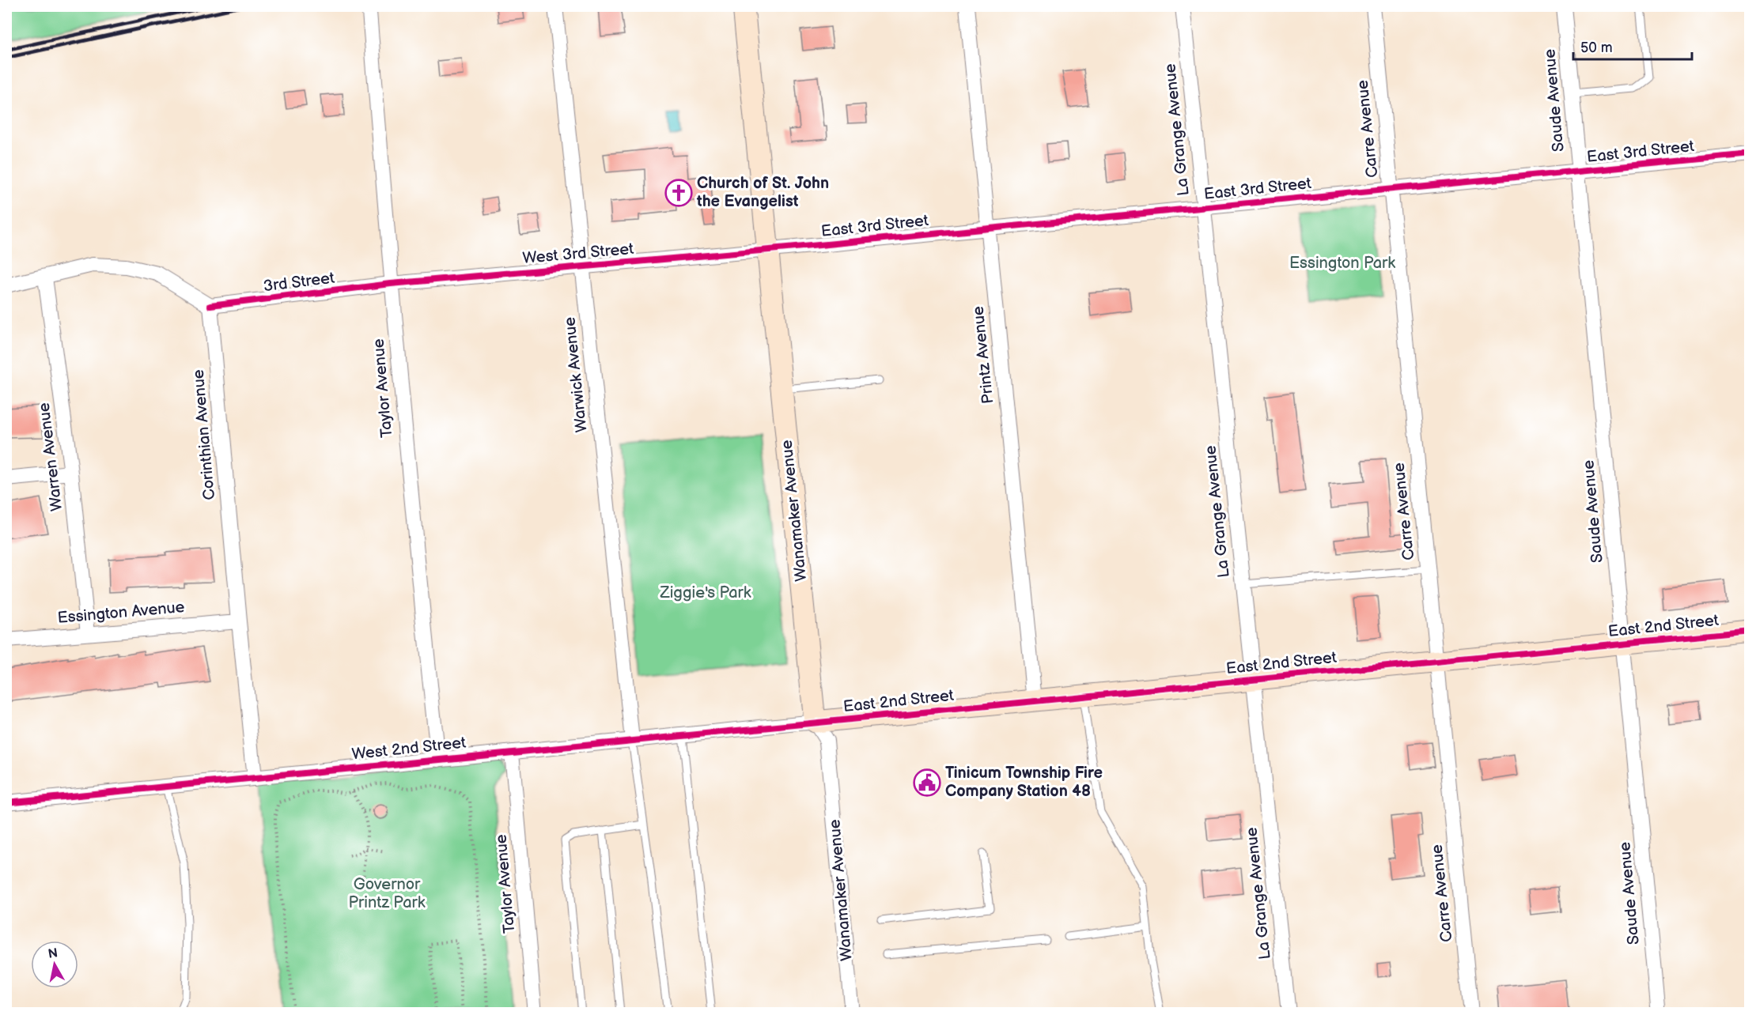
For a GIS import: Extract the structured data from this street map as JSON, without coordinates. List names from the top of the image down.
{
  "streets": {
    "street": [
      "Saude Avenue",
      "Carre Avenue",
      "La Grange Avenue",
      "East 3rd Street",
      "West 3rd Street",
      "3rd Street",
      "Printz Avenue",
      "Warwick Avenue",
      "Taylor Avenue",
      "Corinthian Avenue",
      "Warren Avenue",
      "Wanamaker Avenue",
      "Essington Avenue",
      "East 2nd Street",
      "West 2nd Street"
    ]
  },
  "crossings": [
    ["Saude Avenue", "East 3rd Street"],
    ["Saude Avenue", "East 2nd Street"],
    ["Carre Avenue", "East 3rd Street"],
    ["Carre Avenue", "East 2nd Street"],
    ["La Grange Avenue", "East 3rd Street"],
    ["La Grange Avenue", "East 2nd Street"],
    ["East 3rd Street", "West 3rd Street"],
    ["East 3rd Street", "Printz Avenue"],
    ["East 3rd Street", "Wanamaker Avenue"],
    ["West 3rd Street", "3rd Street"],
    ["West 3rd Street", "Warwick Avenue"],
    ["West 3rd Street", "Taylor Avenue"],
    ["West 3rd Street", "Wanamaker Avenue"],
    ["3rd Street", "Taylor Avenue"],
    ["3rd Street", "Corinthian Avenue"],
    ["Printz Avenue", "East 2nd Street"],
    ["Warwick Avenue", "West 2nd Street"],
    ["Taylor Avenue", "West 2nd Street"],
    ["Corinthian Avenue", "Essington Avenue"],
    ["Corinthian Avenue", "West 2nd Street"],
    ["Warren Avenue", "Essington Avenue"],
    ["Wanamaker Avenue", "East 2nd Street"],
    ["Wanamaker Avenue", "West 2nd Street"],
    ["East 2nd Street", "West 2nd Street"]
  ],
  "parks": ["Essington Park", "Ziggie's Park", "Governor Printz Park"],
  "places": {
    "church": ["Church of St. John the Evangelist"],
    "public building": ["Tinicum Township Fire Company Station 48"]
  },
  "scale_bar": "50 m",
  "north": "top"
}
